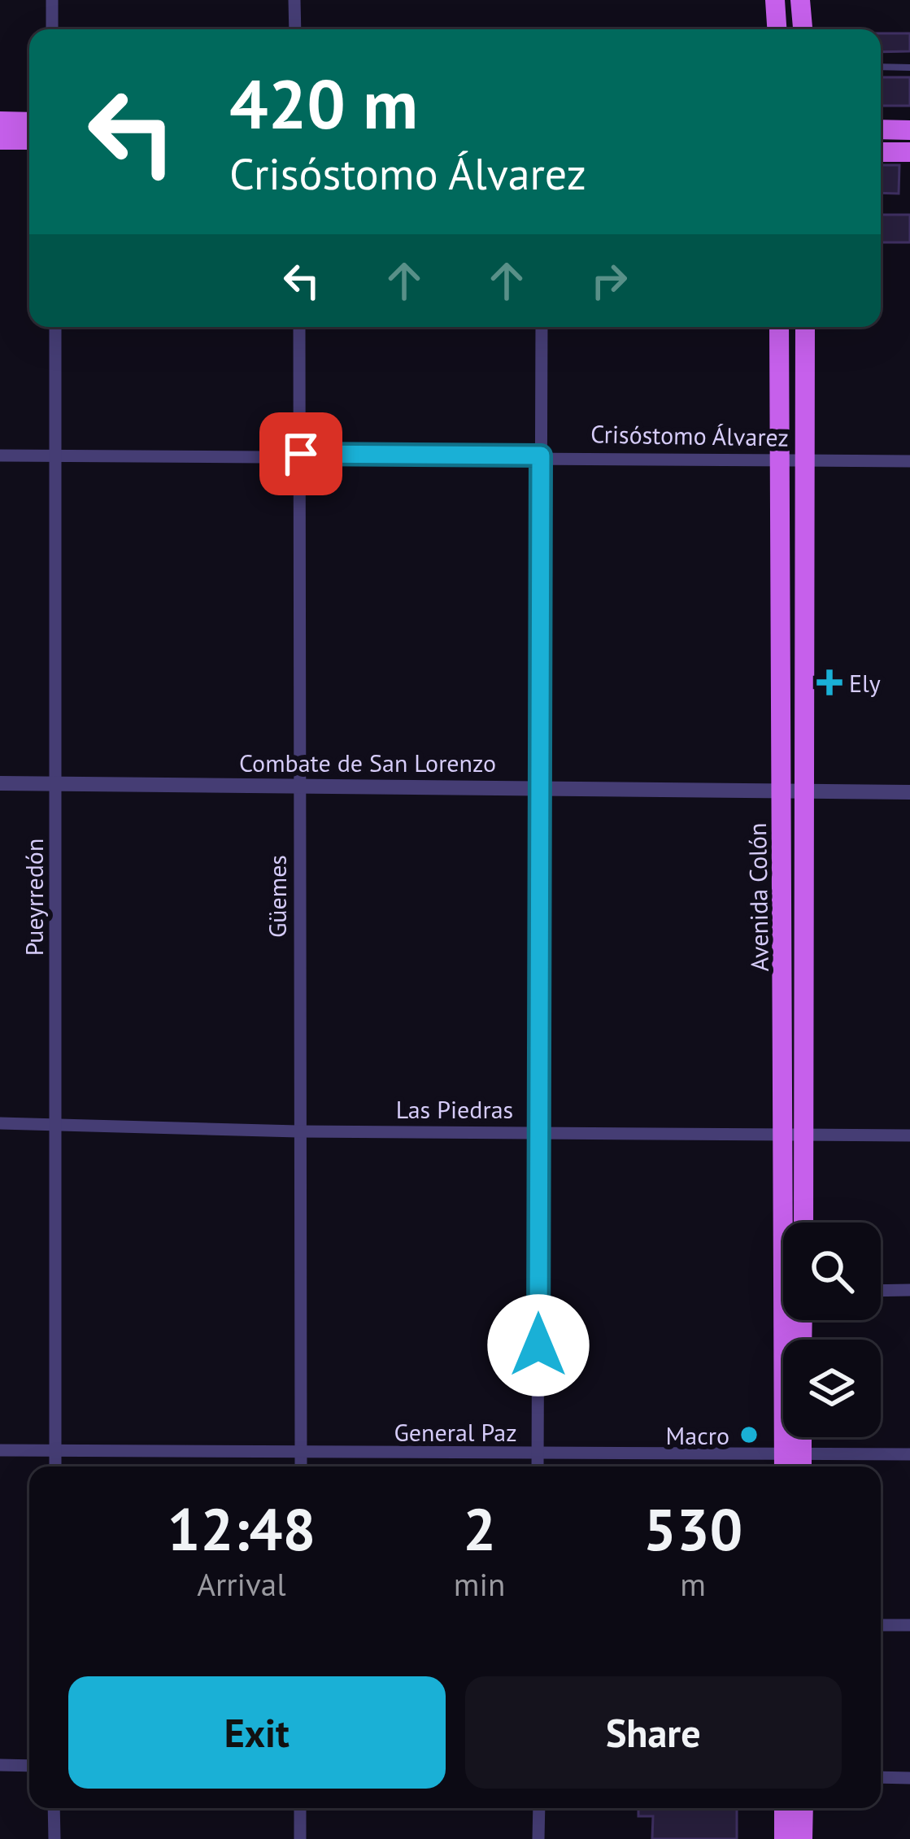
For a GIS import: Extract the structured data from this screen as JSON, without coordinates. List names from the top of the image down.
{
  "streets": {
    "main road": ["Avenida Colón"],
    "street": [
      "Crisóstomo Álvarez",
      "Combate de San Lorenzo",
      "Güemes",
      "Pueyrredón",
      "Las Piedras",
      "General Paz"
    ]
  },
  "crossings": [
    ["Crisóstomo Álvarez", "Güemes"],
    ["Crisóstomo Álvarez", "Pueyrredón"],
    ["Crisóstomo Álvarez", "Avenida Colón"],
    ["Combate de San Lorenzo", "Güemes"],
    ["Combate de San Lorenzo", "Pueyrredón"],
    ["Combate de San Lorenzo", "Avenida Colón"],
    ["Güemes", "Las Piedras"],
    ["Güemes", "General Paz"],
    ["Pueyrredón", "Las Piedras"],
    ["Pueyrredón", "General Paz"],
    ["Avenida Colón", "Las Piedras"],
    ["Avenida Colón", "General Paz"]
  ],
  "places": {
    "health": ["Ely"],
    "other": ["Macro"]
  },
  "page": {
    "turn": ["420 m", "Crisóstomo Álvarez"],
    "eta": [
      "12:48",
      "Arrival",
      "2",
      "min",
      "530",
      "m"
    ],
    "buttons": ["Exit", "Share"]
  }
}
